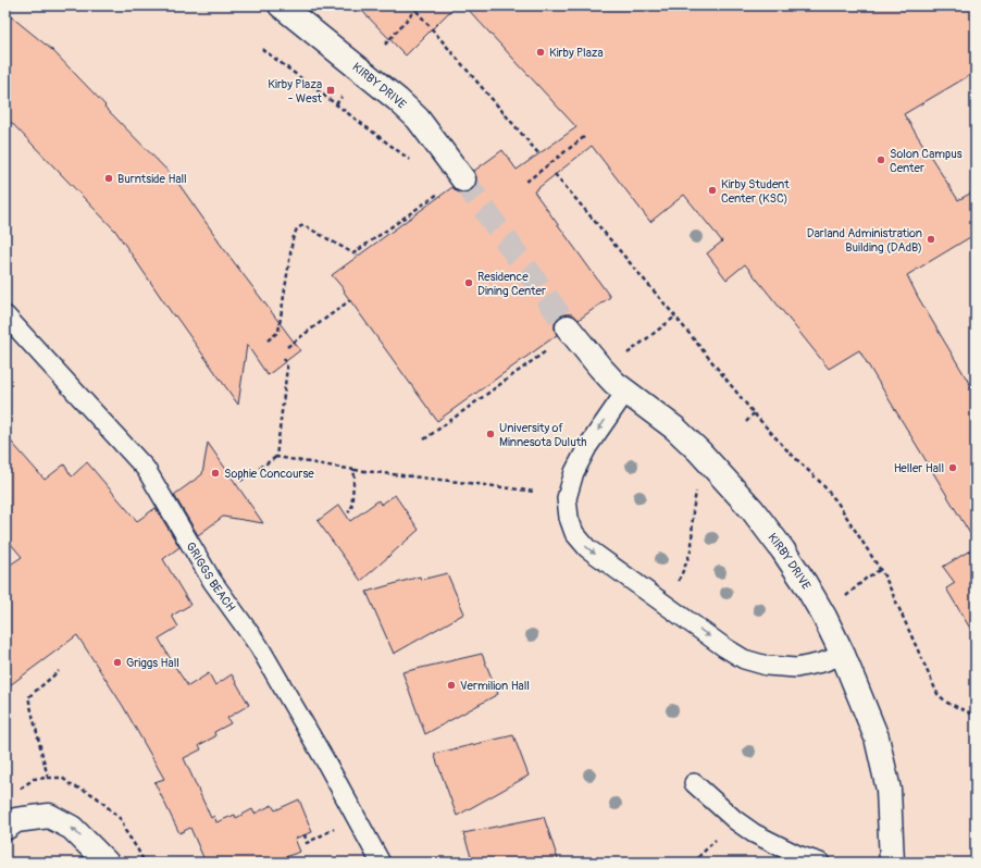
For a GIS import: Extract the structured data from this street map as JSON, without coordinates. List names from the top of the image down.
{
  "streets": {
    "street": ["KIRBY DRIVE"],
    "lane": ["GRIGGS BEACH"]
  },
  "places": {
    "other": [
      "Kirby Plaza",
      "Solon Campus Center",
      "Burntside Hall",
      "Kirby Student Center (KSC)",
      "Darland Administration Building (DAdB)",
      "Residence Dining Center",
      "University of Minnesota Duluth",
      "Heller Hall",
      "Sophie Concourse",
      "Griggs Hall",
      "Vermilion Hall"
    ],
    "transit": ["Kirby Plaza - West"]
  }
}
